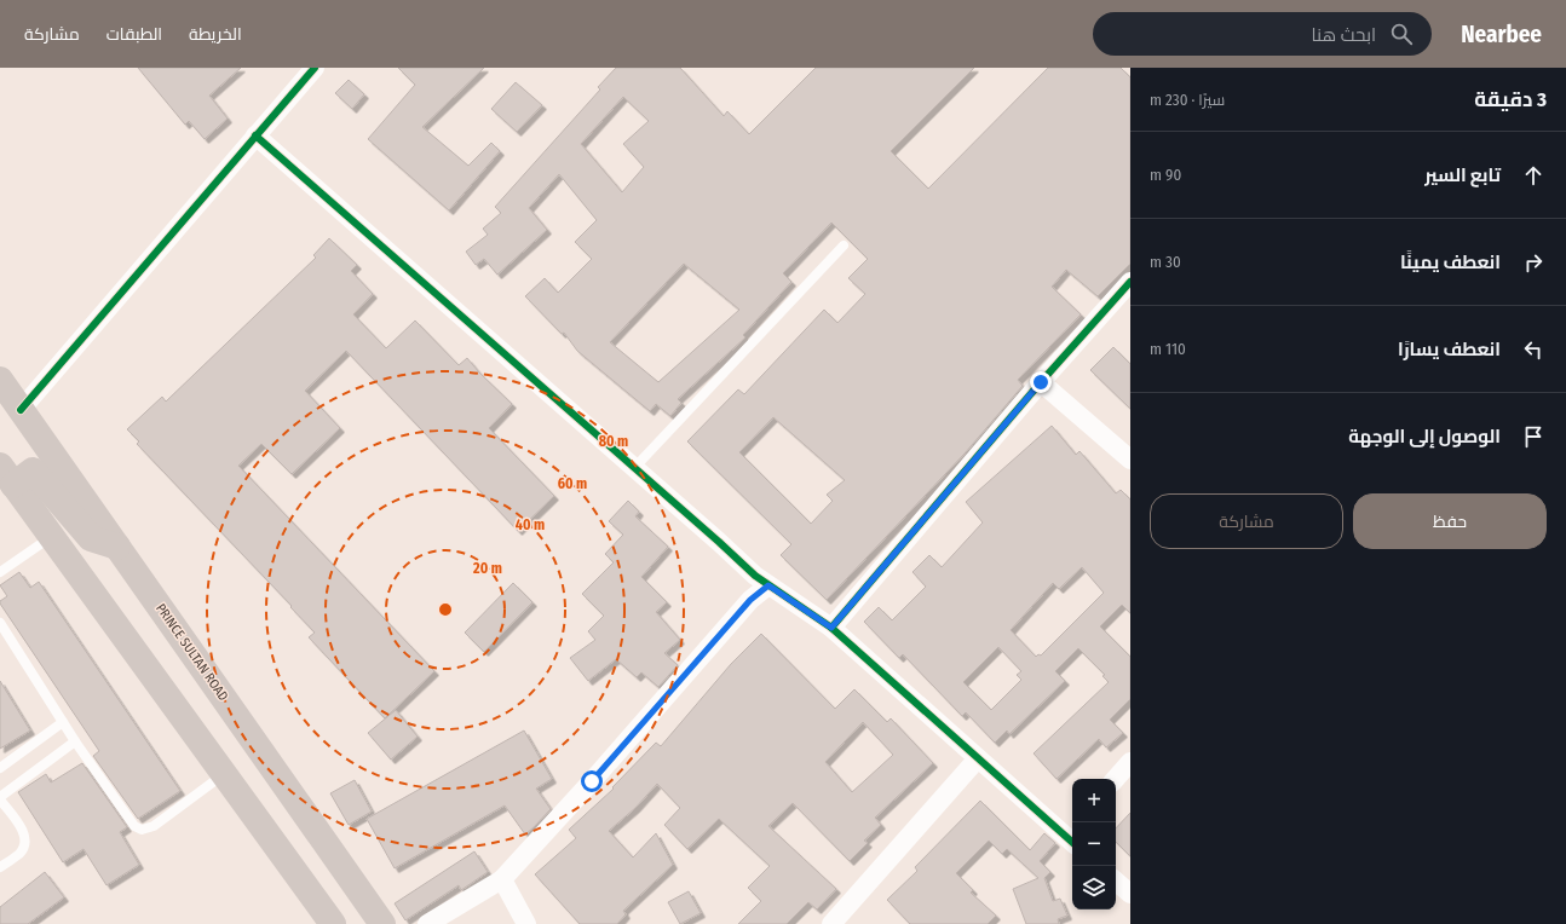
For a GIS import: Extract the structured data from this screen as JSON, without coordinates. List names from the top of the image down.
{
  "streets": {
    "main road": ["PRINCE SULTAN ROAD"]
  },
  "page": {
    "header": "Nearbee",
    "search": "ابحث هنا",
    "nav": ["الخريطة", "الطبقات", "مشاركة"],
    "heading": ["3 دقيقة", "سيرًا · 230 m"],
    "list": [
      ["تابع السير", "90 m"],
      ["انعطف يمينًا", "30 m"],
      ["انعطف يسارًا", "110 m"],
      "الوصول إلى الوجهة"
    ],
    "buttons": ["حفظ", "مشاركة"],
    "map_buttons": ["+", "−"]
  },
  "rings": [
    "80 m",
    "60 m",
    "40 m",
    "20 m"
  ]
}
